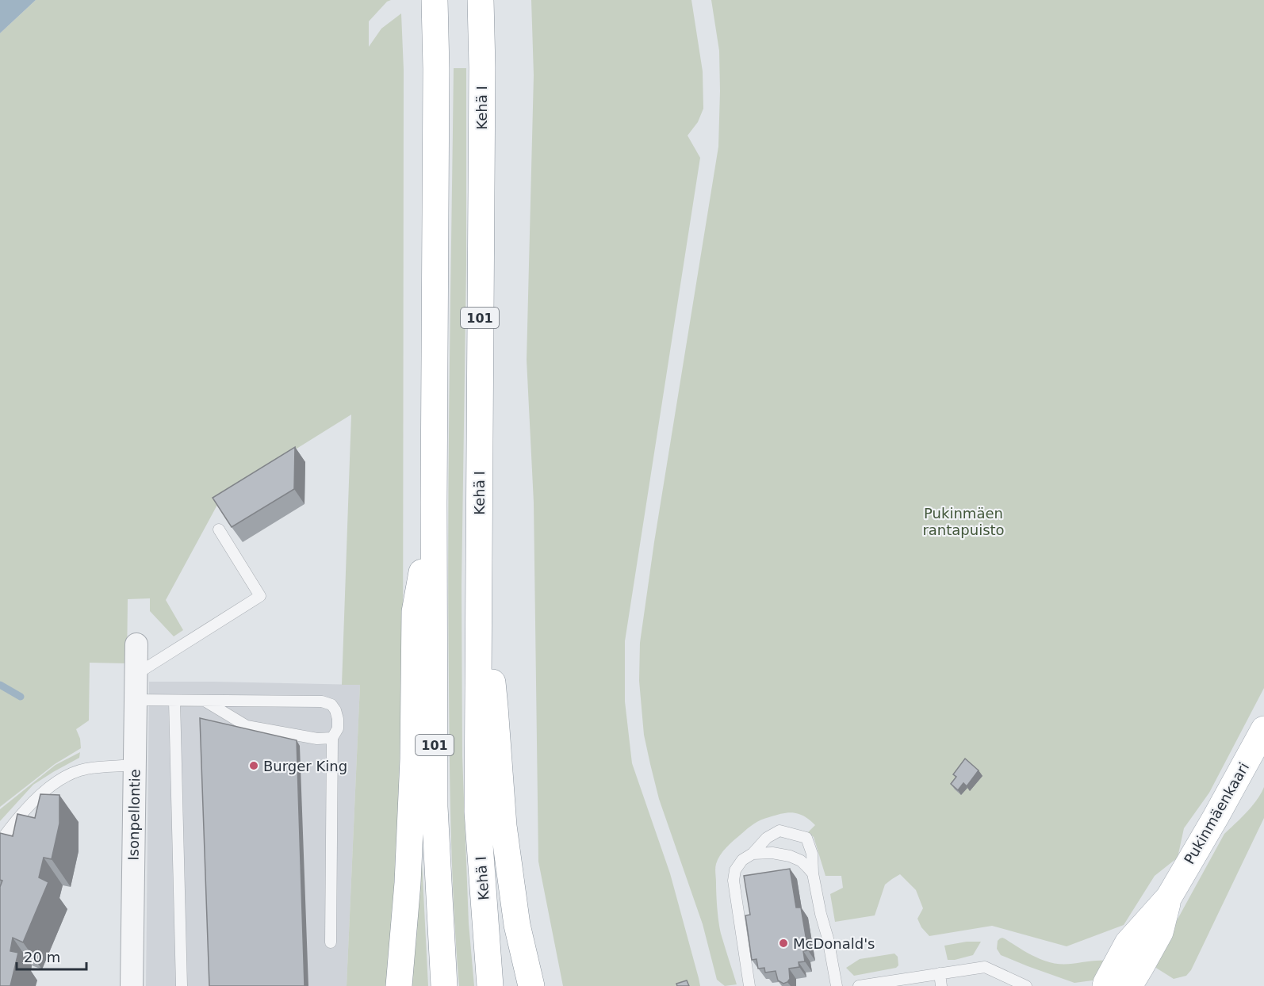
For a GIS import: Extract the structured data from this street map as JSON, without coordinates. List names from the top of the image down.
{
  "streets": {
    "main road": ["Kehä I", "101", "Pukinmäenkaari"],
    "street": ["Isonpellontie"]
  },
  "parks": ["Pukinmäen rantapuisto"],
  "places": ["Burger King", "McDonald's"],
  "scale_bar": "20 m"
}
